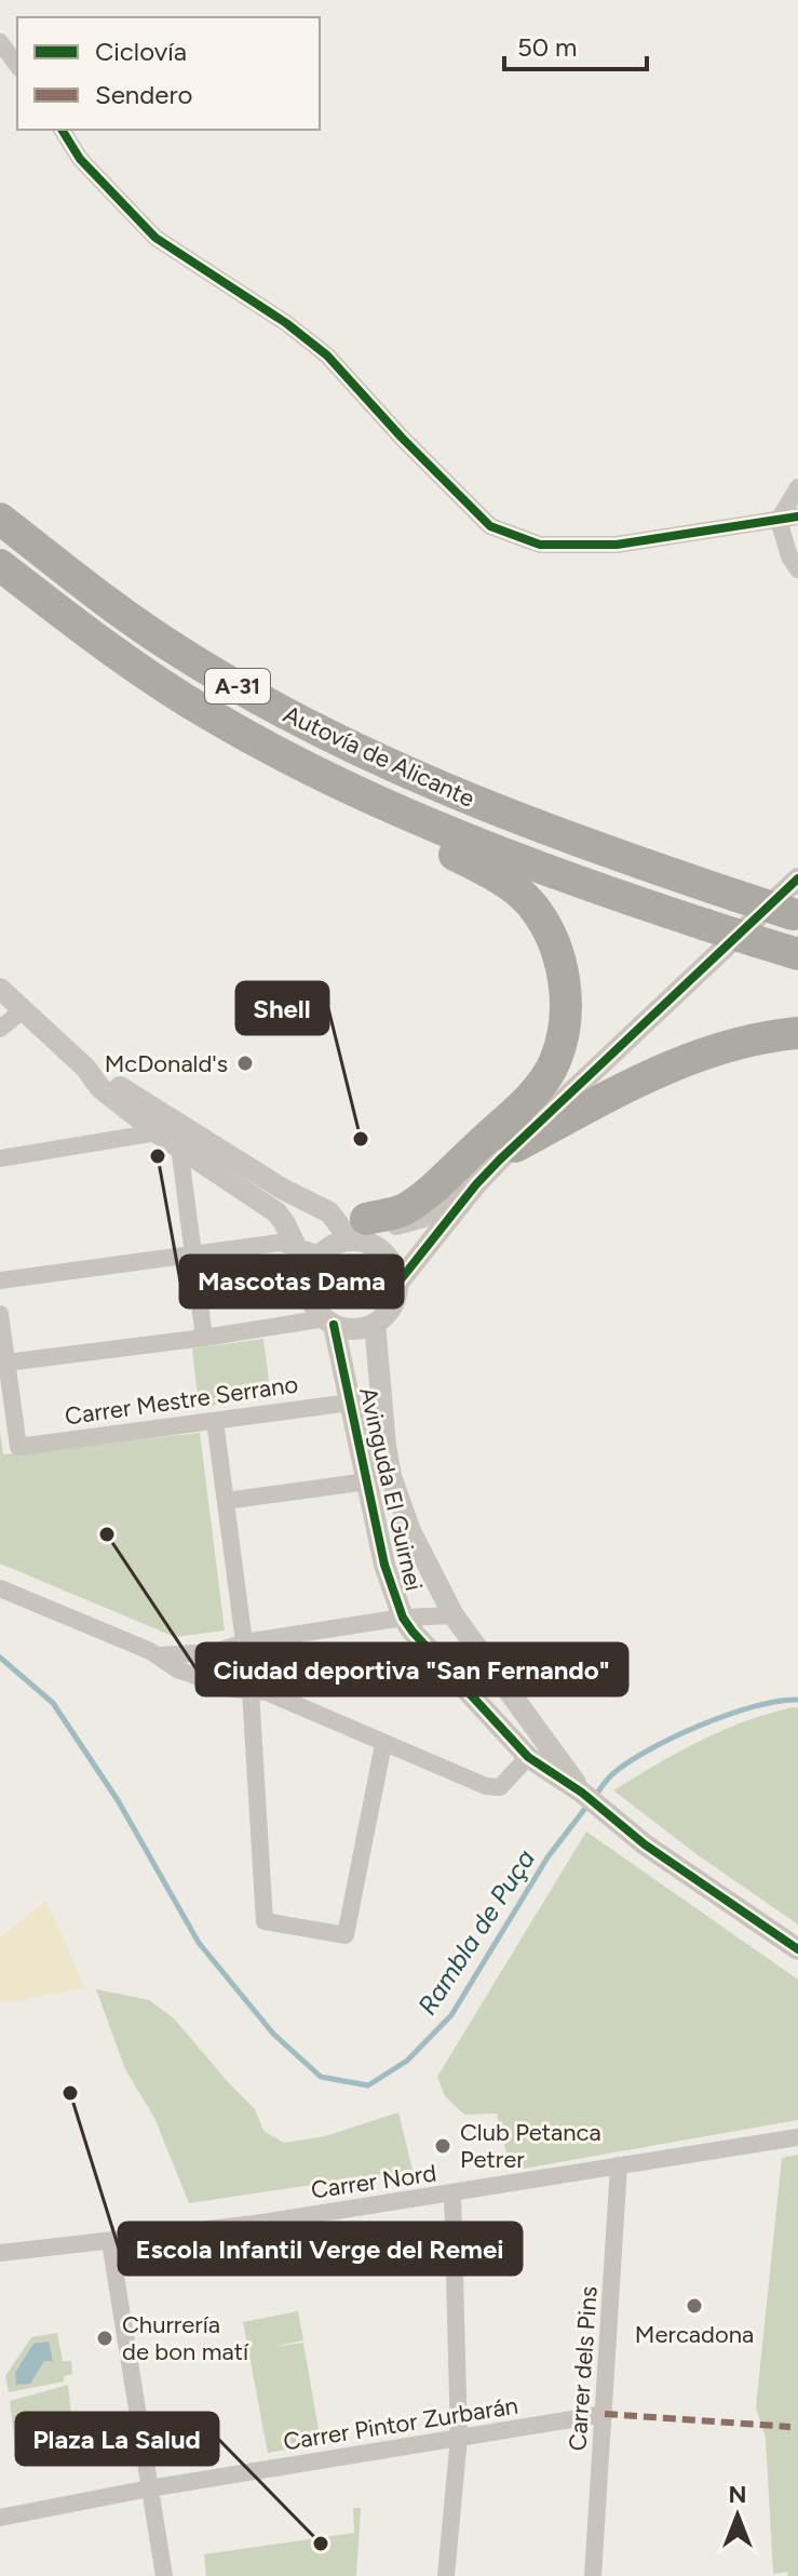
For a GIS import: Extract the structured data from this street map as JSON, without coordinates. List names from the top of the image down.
{
  "streets": {
    "highway": ["A-31", "Autovía de Alicante"],
    "street": [
      "Carrer Mestre Serrano",
      "Avinguda El Guirnei",
      "Carrer Nord",
      "Carrer dels Pins",
      "Carrer Pintor Zurbarán"
    ]
  },
  "crossings": [
    ["Carrer Mestre Serrano", "Avinguda El Guirnei"],
    ["Carrer Nord", "Carrer dels Pins"],
    ["Carrer dels Pins", "Carrer Pintor Zurbarán"]
  ],
  "water": ["Rambla de Puça"],
  "places": [
    "McDonald's",
    "Shell",
    "Mascotas Dama",
    "Ciudad deportiva \"San Fernando\"",
    "Escola Infantil Verge del Remei",
    "Club Petanca Petrer",
    "Mercadona",
    "Churrería de bon matí",
    "Plaza La Salud"
  ],
  "legend": ["Ciclovía", "Sendero"],
  "scale_bar": "50 m",
  "north": "top"
}
